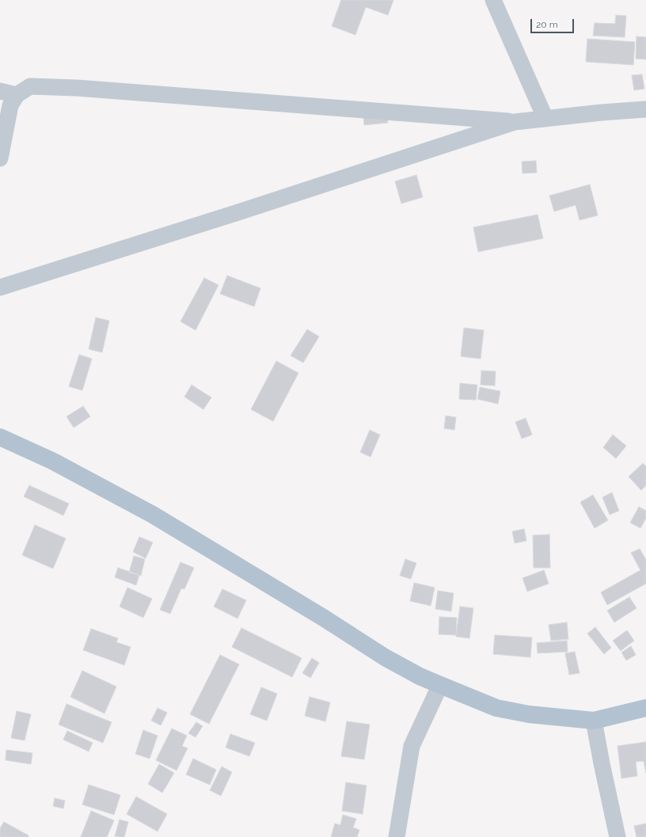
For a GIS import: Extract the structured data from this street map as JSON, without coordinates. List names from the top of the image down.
{
  "scale_bar": "20 m"
}
